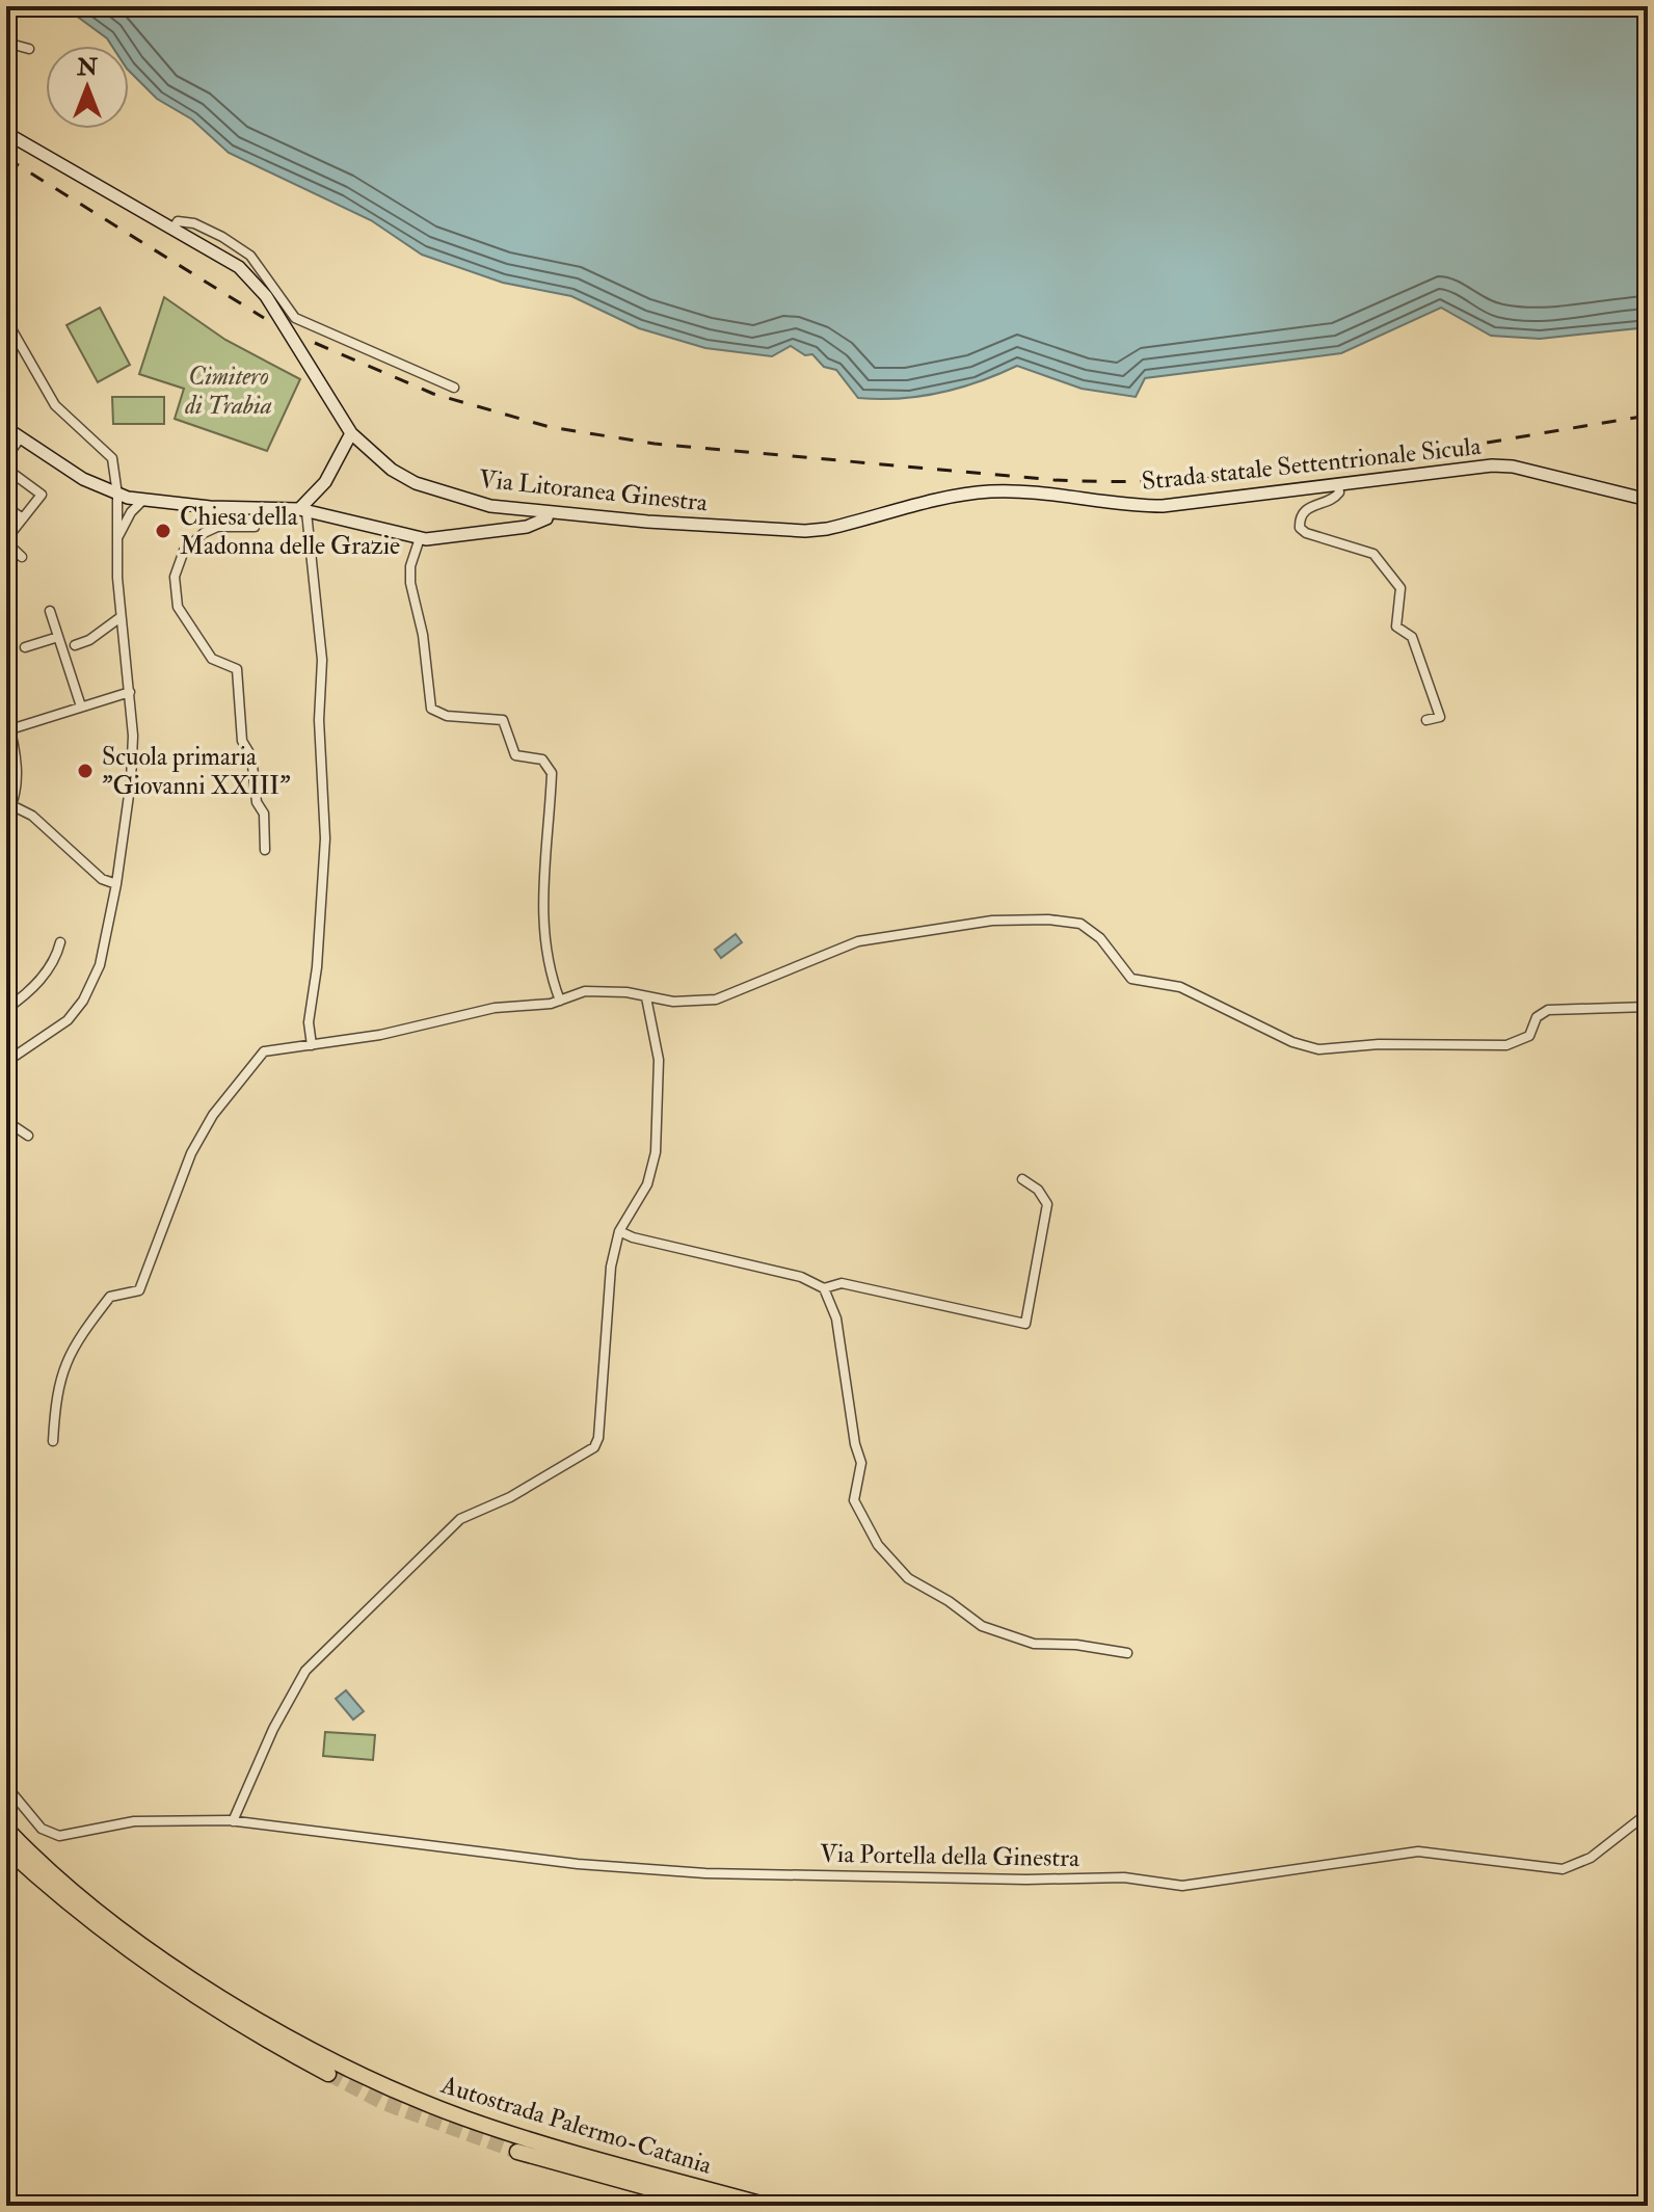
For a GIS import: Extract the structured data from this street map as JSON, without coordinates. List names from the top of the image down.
{
  "streets": {
    "highway": ["Autostrada Palermo-Catania"],
    "main road": ["Strada statale Settentrionale Sicula", "Via Litoranea Ginestra"],
    "street": ["Via Portella della Ginestra"]
  },
  "crossings": [
    ["Strada statale Settentrionale Sicula", "Via Litoranea Ginestra"]
  ],
  "parks": ["Cimitero di Trabia"],
  "places": ["Chiesa della Madonna delle Grazie", "Scuola primaria \"Giovanni XXIII\""],
  "north": "top"
}
